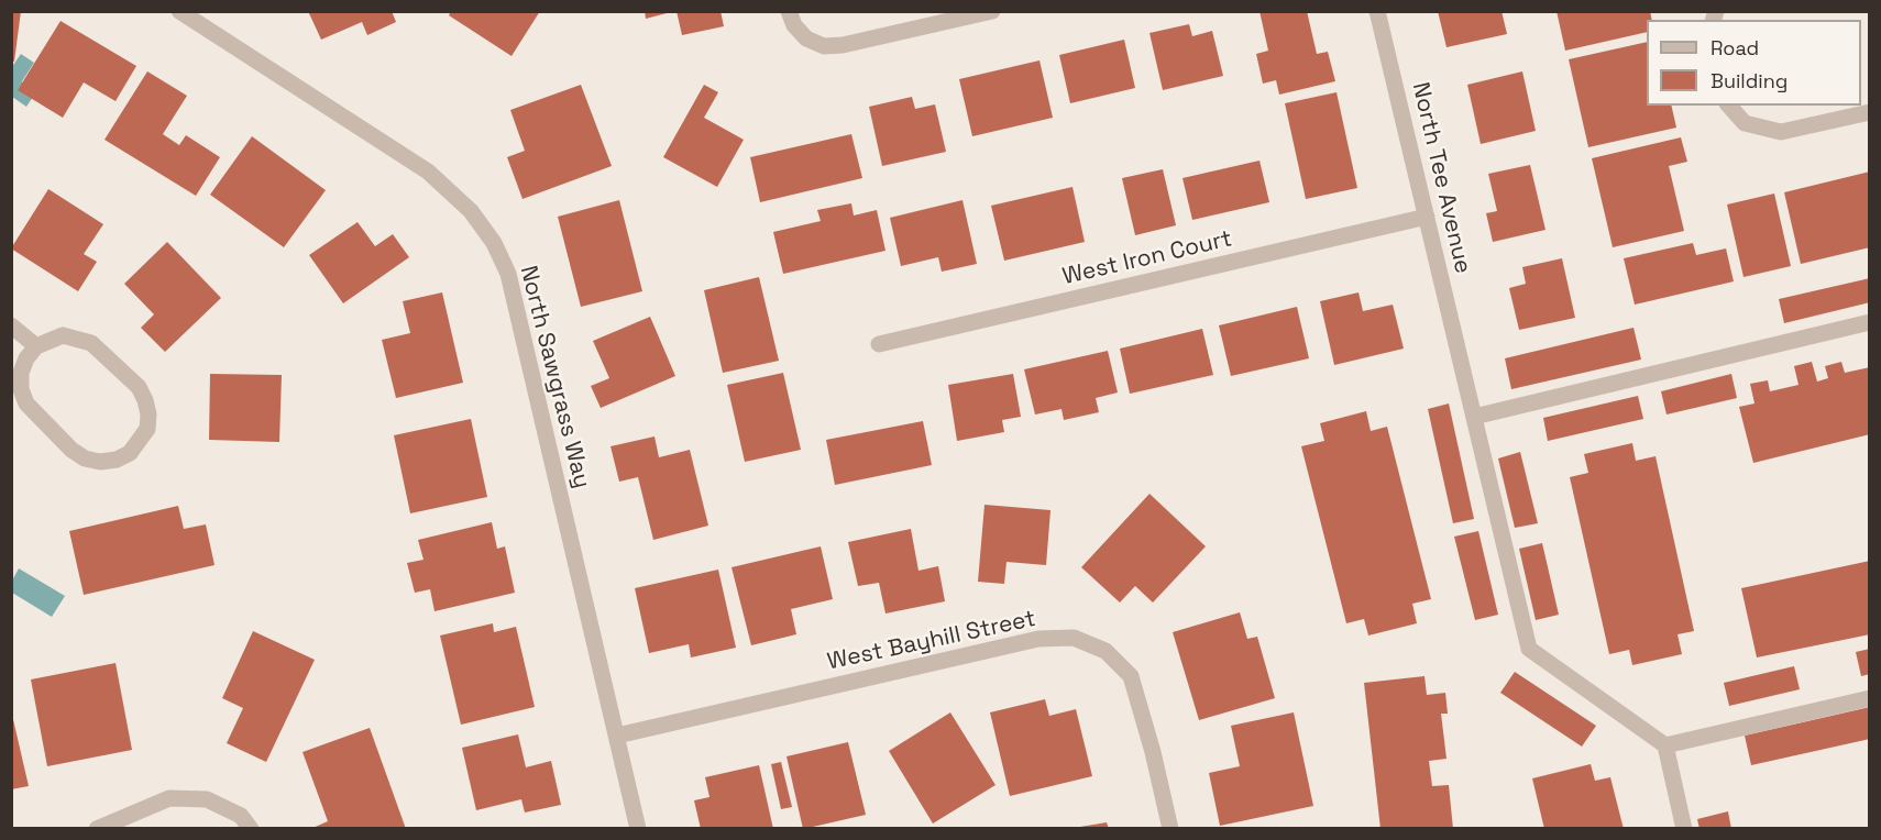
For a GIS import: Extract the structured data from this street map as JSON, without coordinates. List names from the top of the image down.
{
  "streets": {
    "street": [
      "North Tee Avenue",
      "West Iron Court",
      "North Sawgrass Way",
      "West Bayhill Street"
    ]
  },
  "crossings": [
    ["North Tee Avenue", "West Iron Court"],
    ["North Sawgrass Way", "West Bayhill Street"]
  ],
  "legend": ["Road", "Building"]
}
